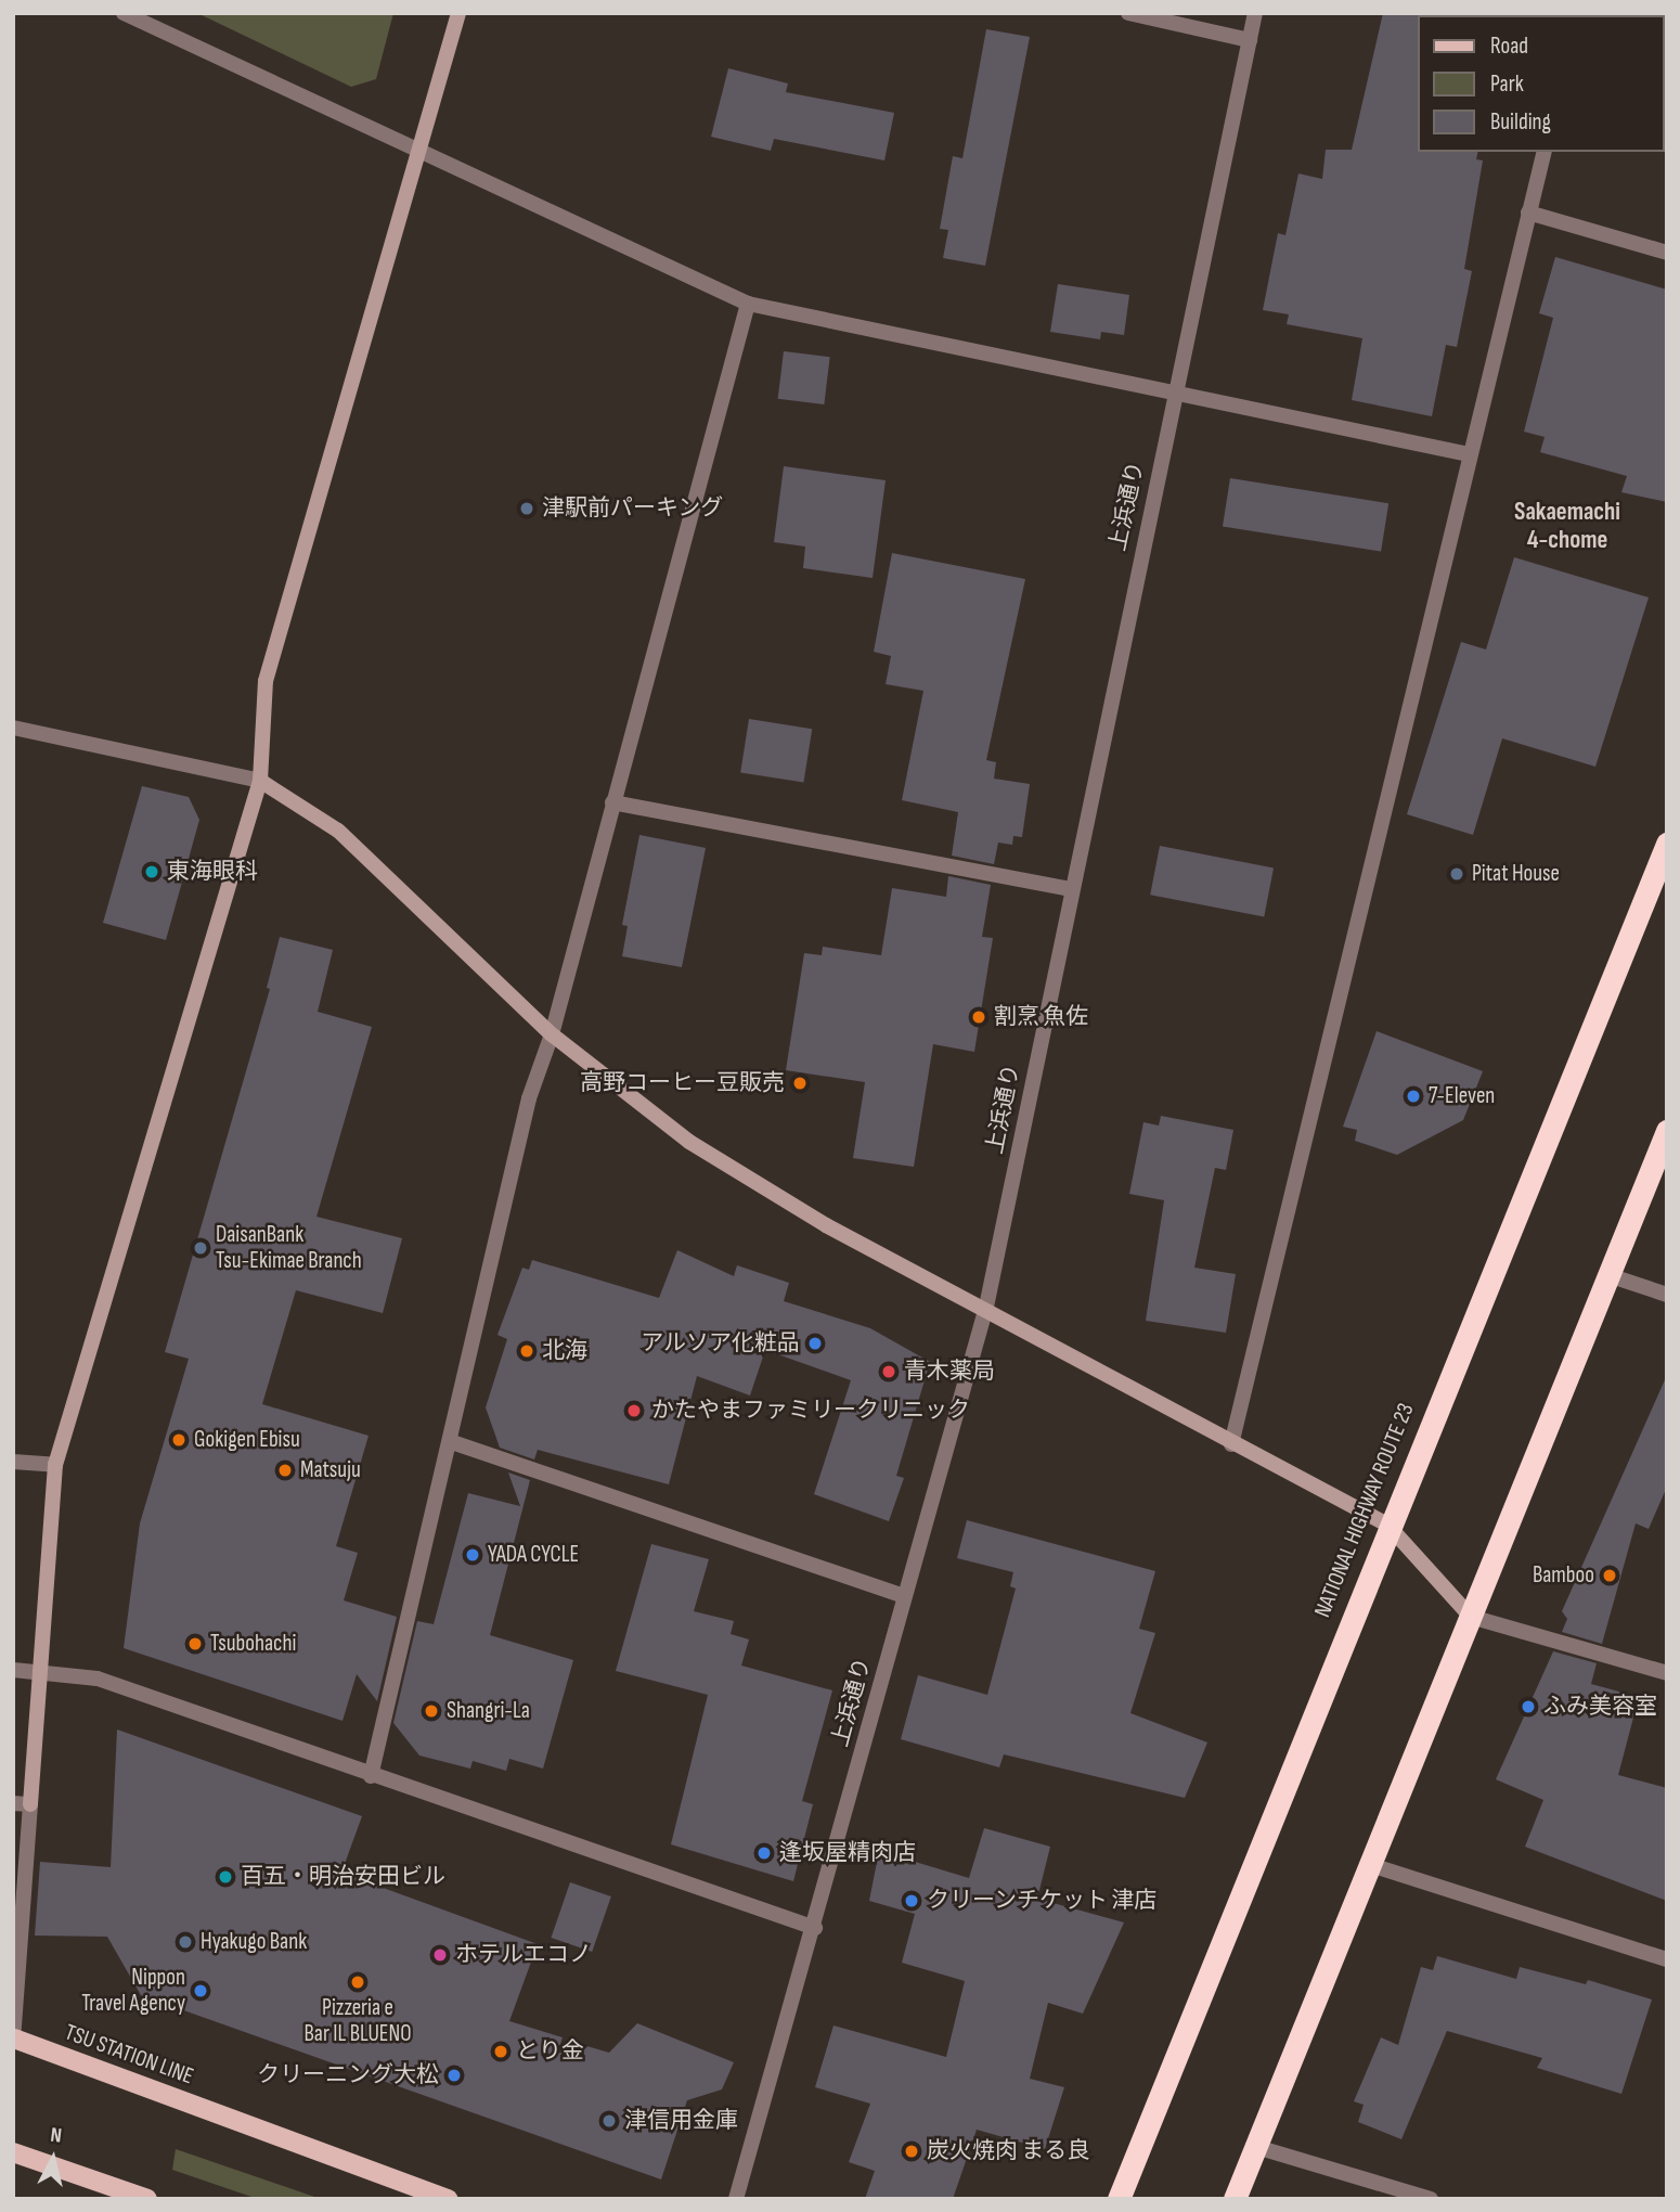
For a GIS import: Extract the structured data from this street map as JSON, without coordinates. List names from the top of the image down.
{
  "streets": {
    "highway": ["NATIONAL HIGHWAY ROUTE 23"],
    "main road": ["TSU STATION LINE"],
    "street": ["上浜通り"]
  },
  "districts": ["Sakaemachi 4-chome"],
  "places": [
    "津駅前パーキング",
    "東海眼科",
    "Pitat House",
    "割烹 魚佐",
    "高野コーヒー豆販売",
    "7-Eleven",
    "DaisanBank Tsu-Ekimae Branch",
    "アルソア化粧品",
    "北海",
    "青木薬局",
    "かたやまファミリークリニック",
    "Gokigen Ebisu",
    "Matsuju",
    "YADA CYCLE",
    "Bamboo",
    "Tsubohachi",
    "ふみ美容室",
    "Shangri-La",
    "逢坂屋精肉店",
    "百五・明治安田ビル",
    "クリーンチケット 津店",
    "Hyakugo Bank",
    "ホテルエコノ",
    "Pizzeria e Bar IL BLUENO",
    "Nippon Travel Agency",
    "とり金",
    "クリーニング大松",
    "津信用金庫",
    "炭火焼肉 まる良"
  ],
  "legend": ["Road", "Park", "Building"],
  "north": "top"
}
